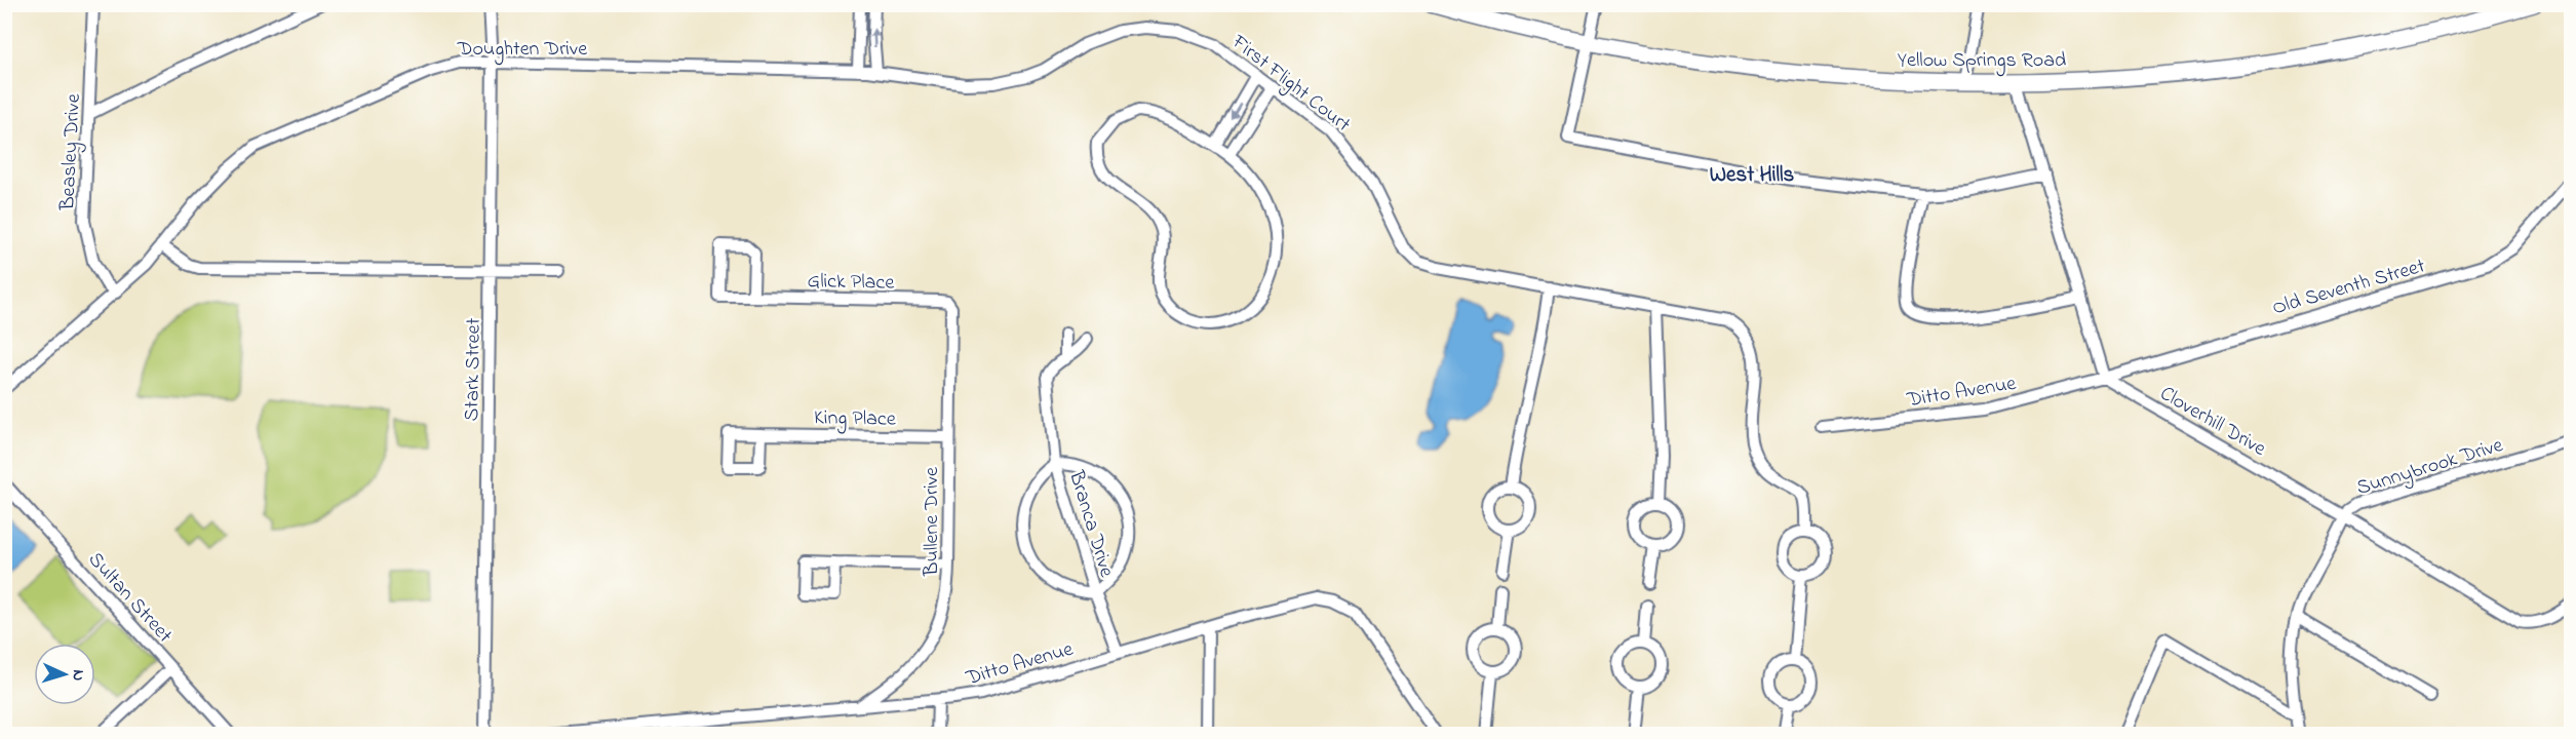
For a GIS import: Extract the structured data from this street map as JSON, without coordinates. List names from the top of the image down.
{
  "streets": {
    "main road": ["Yellow Springs Road"],
    "street": [
      "Doughten Drive",
      "First Flight Court",
      "Beasley Drive",
      "Glick Place",
      "Old Seventh Street",
      "Stark Street",
      "Ditto Avenue",
      "King Place",
      "Cloverhill Drive",
      "Sunnybrook Drive",
      "Bullene Drive",
      "Branca Drive",
      "Sultan Street"
    ]
  },
  "crossings": [
    ["Doughten Drive", "First Flight Court"],
    ["Doughten Drive", "Beasley Drive"],
    ["Doughten Drive", "Stark Street"],
    ["Glick Place", "Bullene Drive"],
    ["Old Seventh Street", "Ditto Avenue"],
    ["Old Seventh Street", "Cloverhill Drive"],
    ["Ditto Avenue", "Cloverhill Drive"],
    ["Ditto Avenue", "Bullene Drive"],
    ["Ditto Avenue", "Branca Drive"],
    ["King Place", "Bullene Drive"],
    ["Cloverhill Drive", "Sunnybrook Drive"]
  ],
  "districts": ["West Hills"],
  "north": "right"
}
